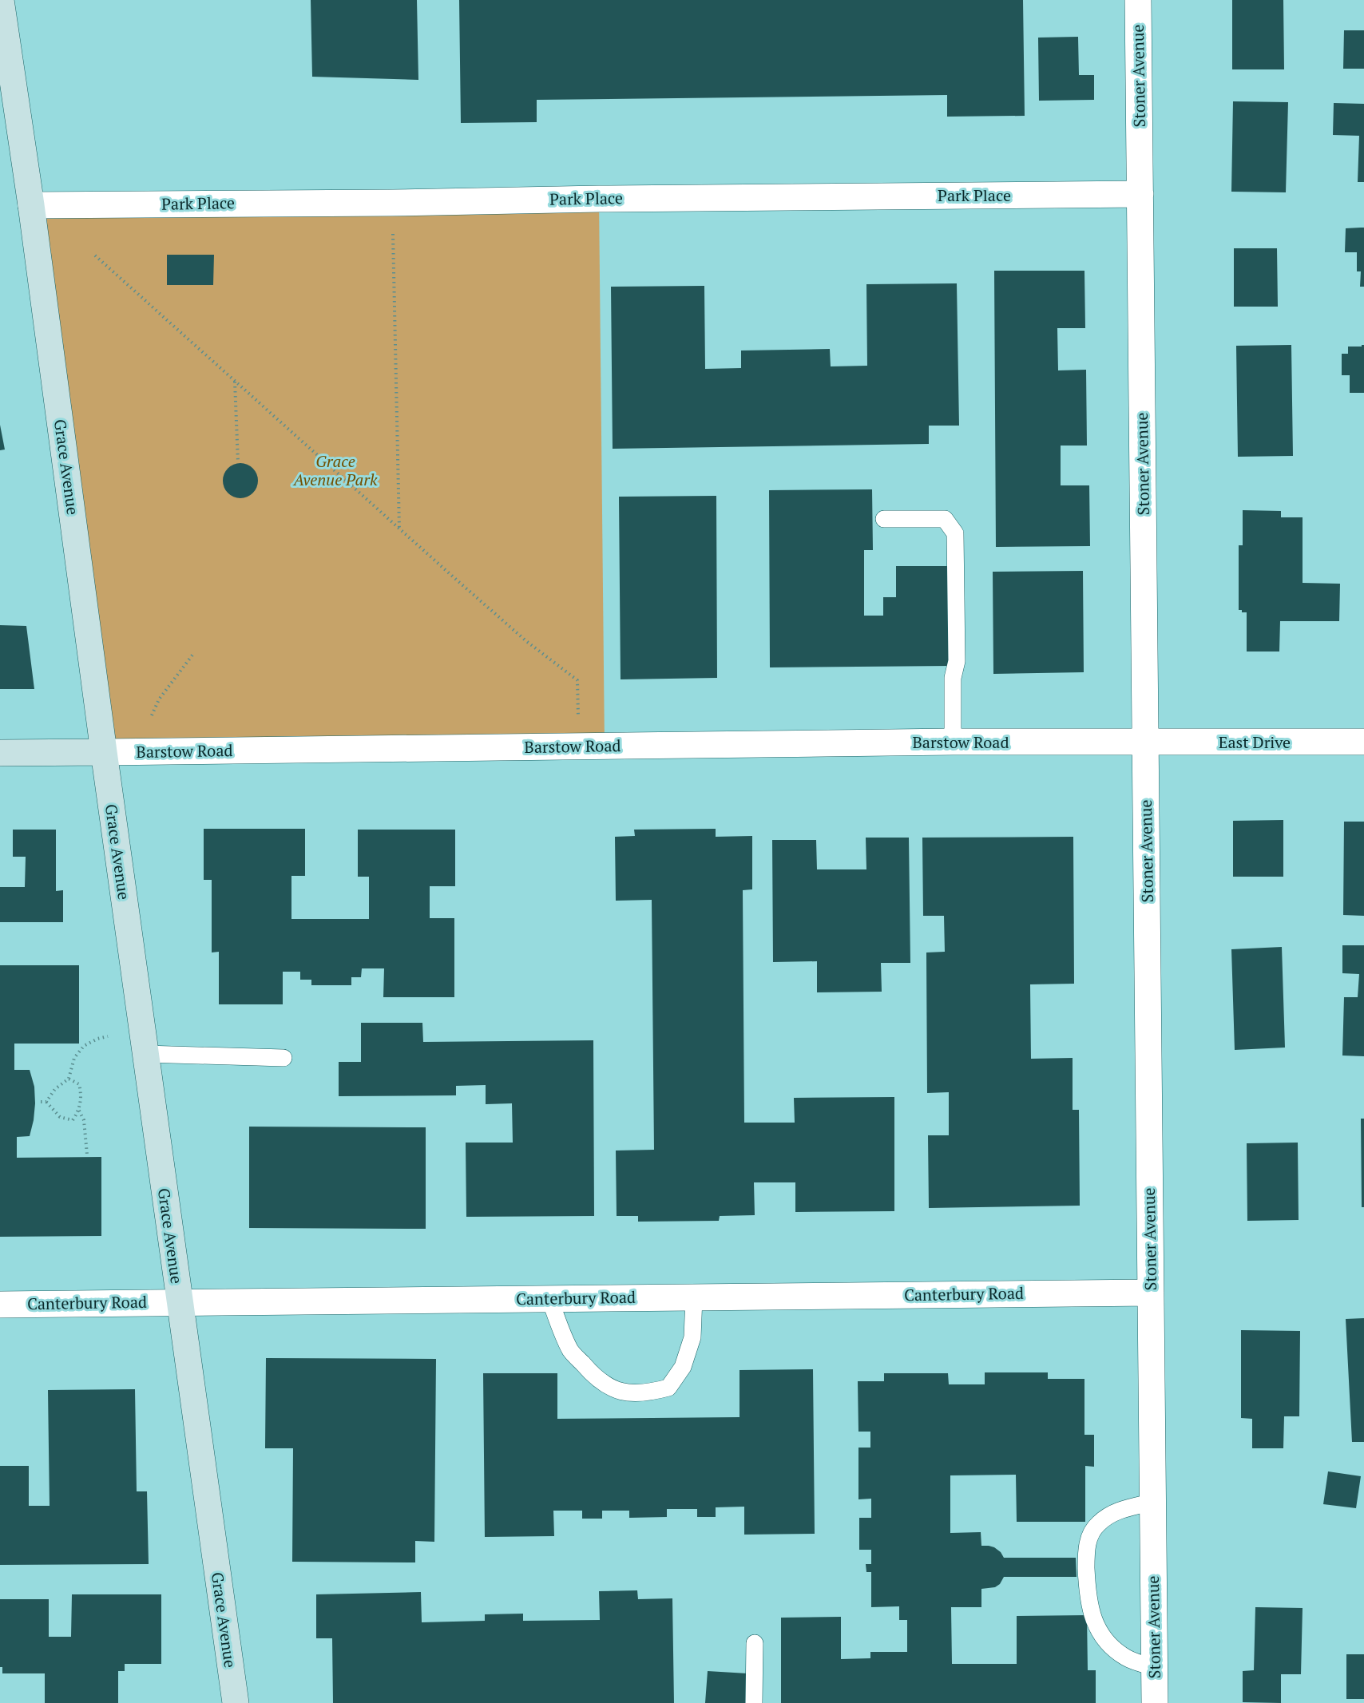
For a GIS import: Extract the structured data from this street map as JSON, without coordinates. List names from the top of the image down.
{
  "streets": {
    "street": [
      "Stoner Avenue",
      "Park Place",
      "Grace Avenue",
      "Barstow Road",
      "East Drive",
      "Canterbury Road"
    ]
  },
  "crossings": [
    ["Stoner Avenue", "Park Place"],
    ["Stoner Avenue", "Barstow Road"],
    ["Stoner Avenue", "East Drive"],
    ["Stoner Avenue", "Canterbury Road"],
    ["Park Place", "Grace Avenue"],
    ["Grace Avenue", "Barstow Road"],
    ["Grace Avenue", "Canterbury Road"],
    ["Barstow Road", "East Drive"]
  ],
  "parks": ["Grace Avenue Park"]
}
